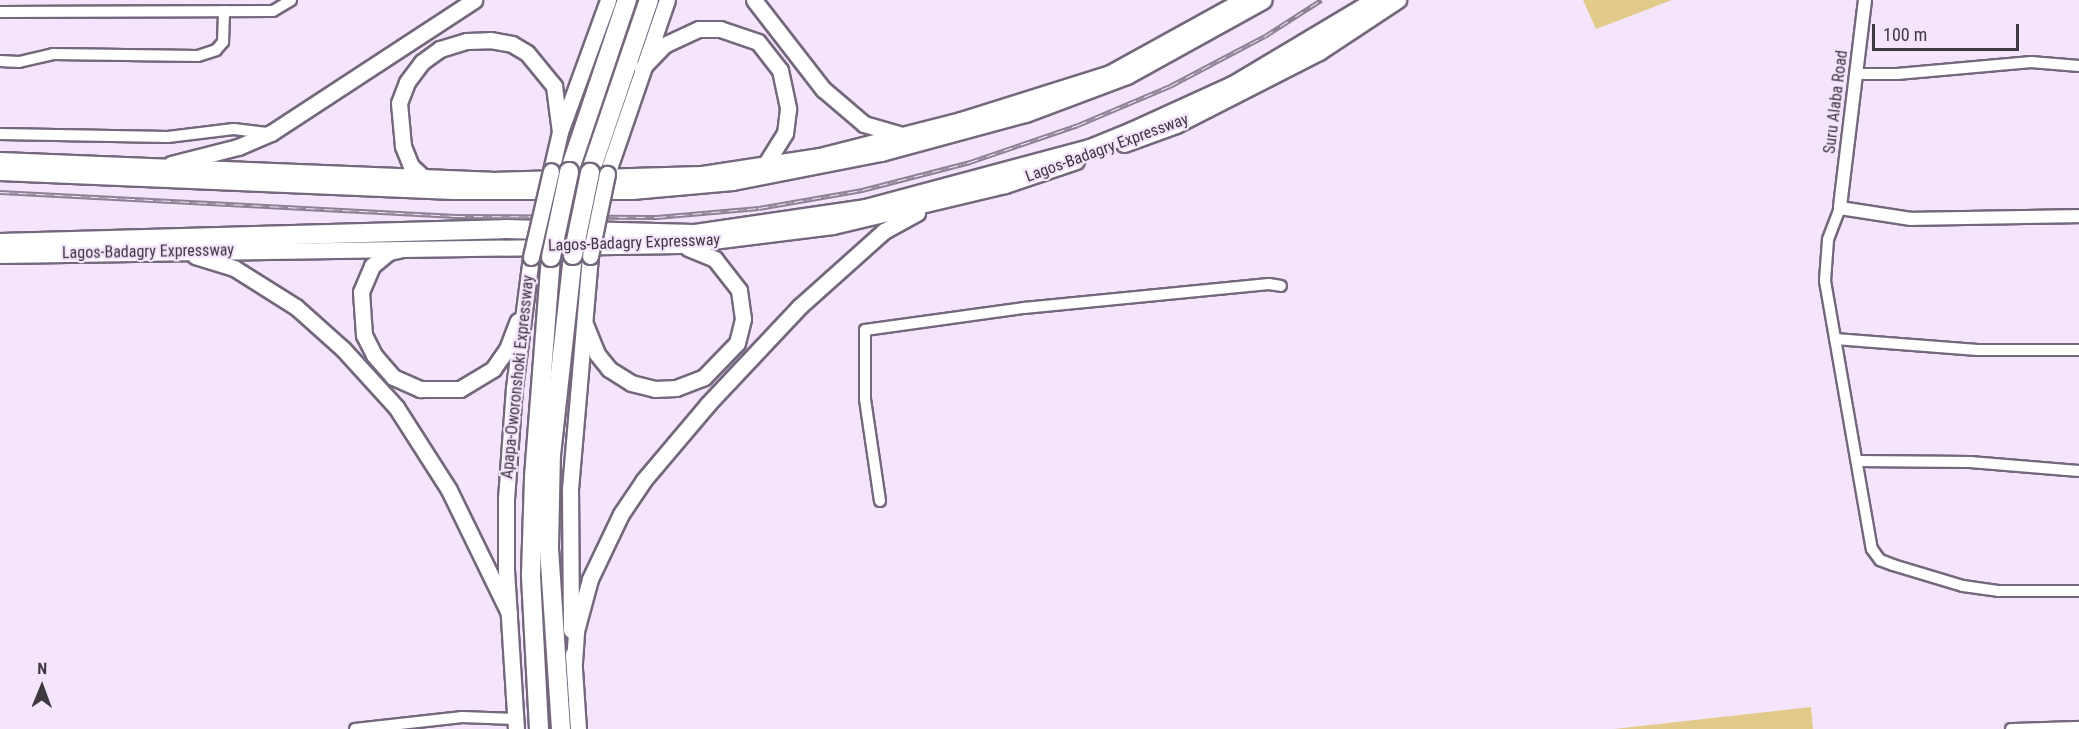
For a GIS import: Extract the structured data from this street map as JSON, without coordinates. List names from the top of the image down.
{
  "streets": {
    "highway": ["Lagos-Badagry Expressway", "Apapa-Oworonshoki Expressway"],
    "street": ["Suru Alaba Road"]
  },
  "scale_bar": "100 m",
  "north": "top"
}
